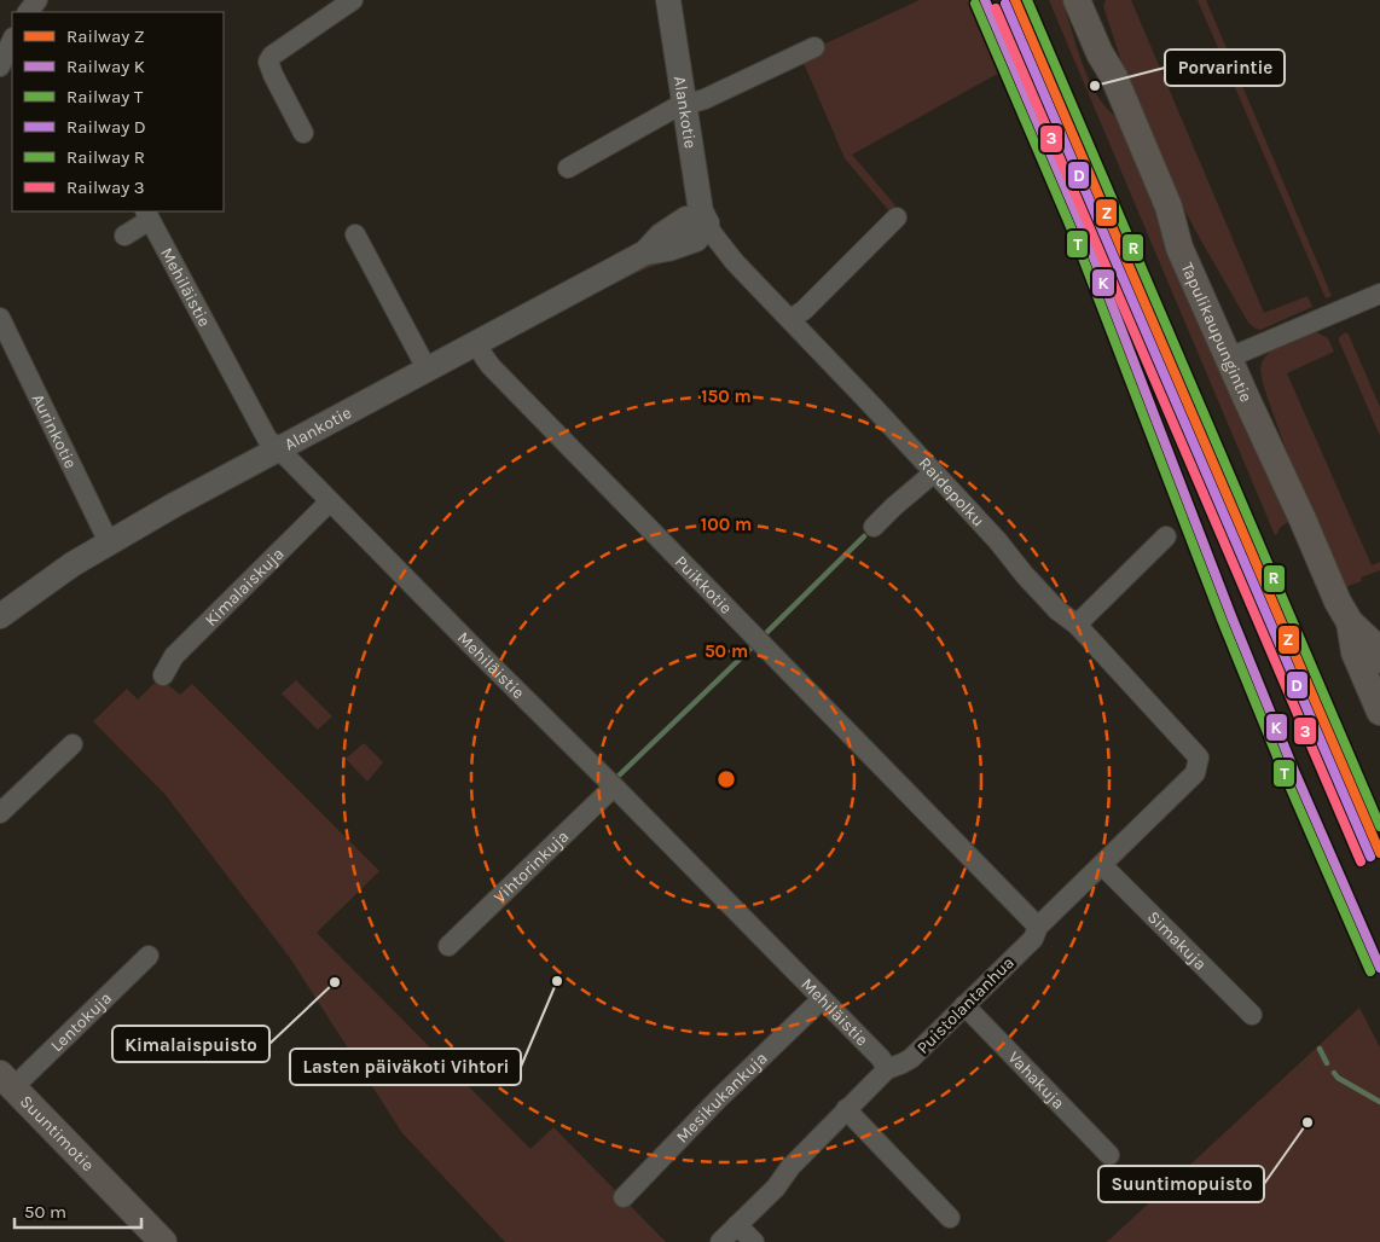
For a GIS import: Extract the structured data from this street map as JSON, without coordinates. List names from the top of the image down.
{
  "streets": {
    "main road": ["Tapulikaupungintie", "Suuntimotie"],
    "street": [
      "Alankotie",
      "Mehiläistie",
      "Aurinkotie",
      "Raidepolku",
      "Puikkotie",
      "Kimalaiskuja",
      "Vihtorinkuja",
      "Simakuja",
      "Puistolantanhua",
      "Lentokuja",
      "Vahakuja",
      "Mesikukankuja"
    ]
  },
  "crossings": [
    ["Alankotie", "Mehiläistie"],
    ["Alankotie", "Aurinkotie"],
    ["Alankotie", "Raidepolku"],
    ["Alankotie", "Puikkotie"],
    ["Mehiläistie", "Kimalaiskuja"],
    ["Mehiläistie", "Vihtorinkuja"],
    ["Mehiläistie", "Puistolantanhua"],
    ["Mehiläistie", "Mesikukankuja"],
    ["Raidepolku", "Puistolantanhua"],
    ["Puikkotie", "Puistolantanhua"],
    ["Simakuja", "Puistolantanhua"],
    ["Puistolantanhua", "Vahakuja"],
    ["Lentokuja", "Suuntimotie"]
  ],
  "places": [
    "Porvarintie",
    "Lasten päiväkoti Vihtori",
    "Kimalaispuisto",
    "Suuntimopuisto"
  ],
  "lines": [
    "rail line Z",
    "rail line K",
    "rail line R",
    "rail line T",
    "rail line D",
    "rail line 3"
  ],
  "legend": [
    "Railway Z",
    "Railway K",
    "Railway T",
    "Railway D",
    "Railway R",
    "Railway 3"
  ],
  "scale_bar": "50 m",
  "rings": ["150 m", "100 m", "50 m"]
}
